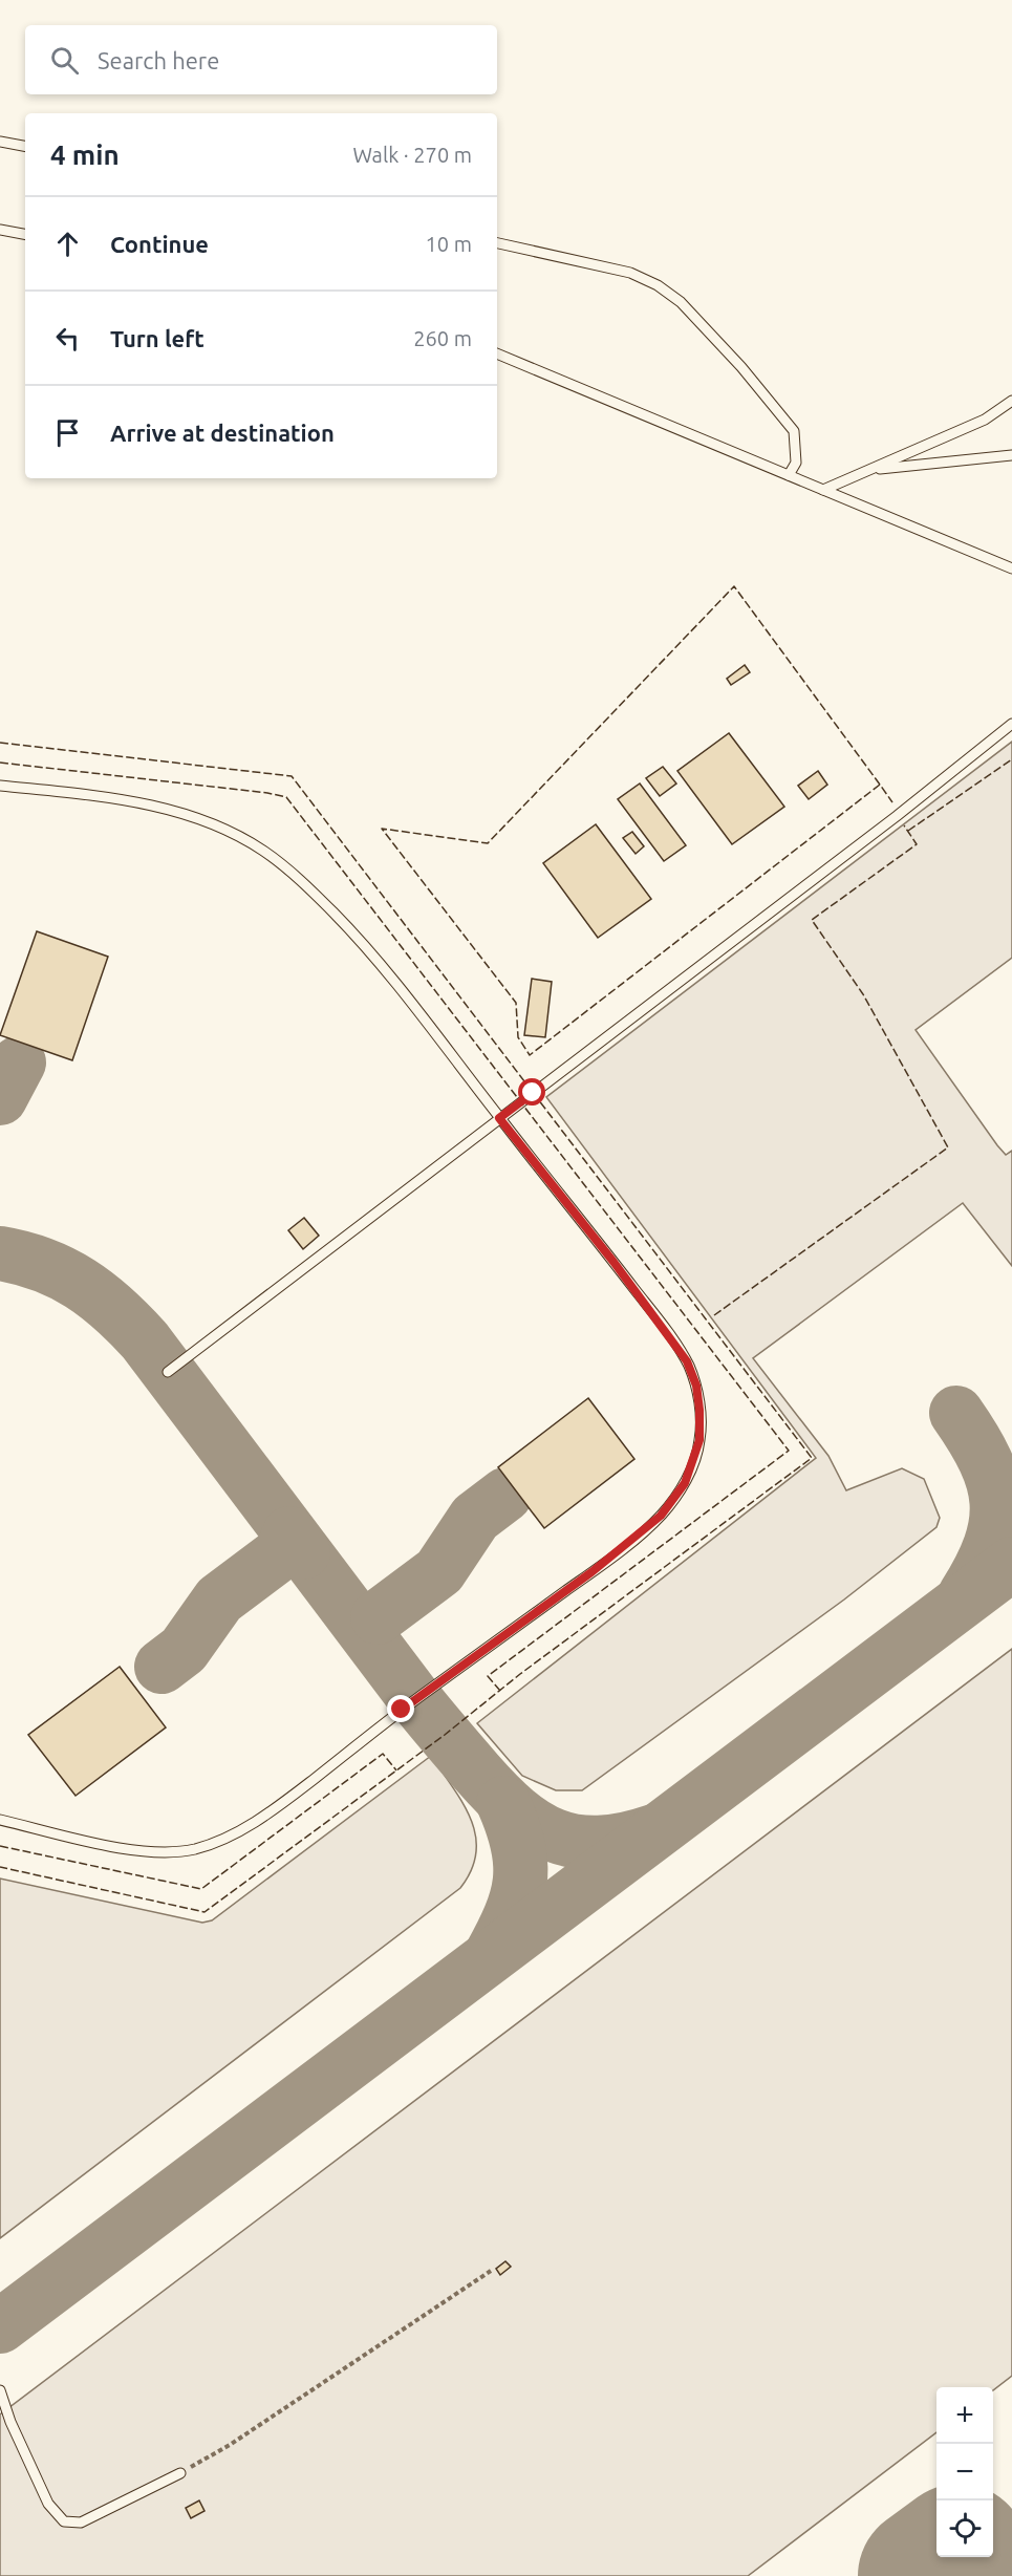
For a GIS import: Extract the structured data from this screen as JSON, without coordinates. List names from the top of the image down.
{
  "page": {
    "search": "Search here",
    "heading": ["4 min", "Walk · 270 m"],
    "list": [
      ["Continue", "10 m"],
      ["Turn left", "260 m"],
      "Arrive at destination"
    ],
    "map_buttons": ["+", "−"]
  }
}
